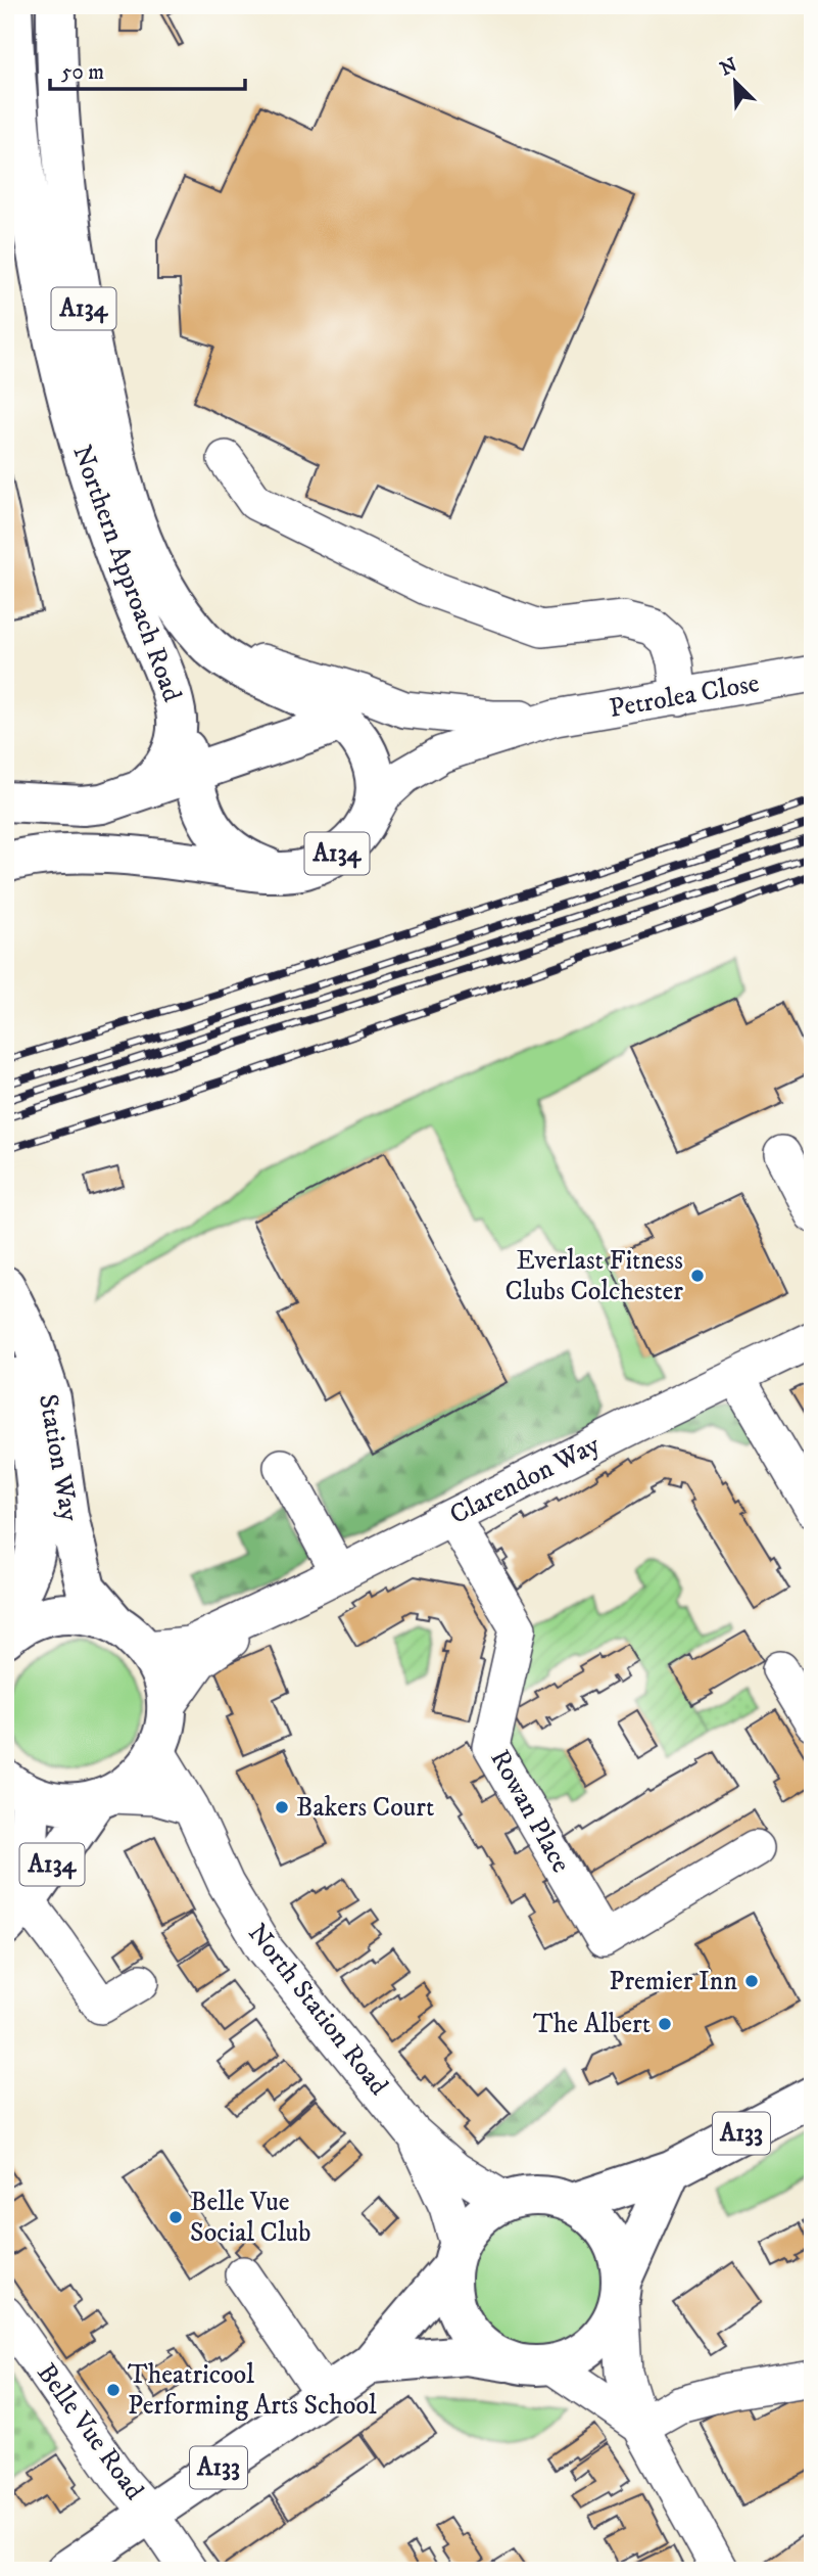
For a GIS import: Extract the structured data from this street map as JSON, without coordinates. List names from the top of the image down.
{
  "streets": {
    "main road": [
      "A134",
      "Northern Approach Road",
      "Station Way",
      "A133"
    ],
    "street": [
      "Petrolea Close",
      "Clarendon Way",
      "Rowan Place",
      "North Station Road",
      "Belle Vue Road"
    ]
  },
  "crossings": [
    ["A134", "Northern Approach Road"],
    ["A134", "Petrolea Close"],
    ["A134", "Station Way"],
    ["A134", "Clarendon Way"],
    ["A134", "North Station Road"],
    ["Northern Approach Road", "Petrolea Close"],
    ["Station Way", "Clarendon Way"],
    ["Clarendon Way", "Rowan Place"],
    ["North Station Road", "A133"],
    ["A133", "Belle Vue Road"]
  ],
  "places": [
    "Everlast Fitness Clubs Colchester",
    "Bakers Court",
    "Premier Inn",
    "The Albert",
    "Belle Vue Social Club",
    "Theatricool Performing Arts School"
  ],
  "scale_bar": "50 m",
  "north": "top left"
}
